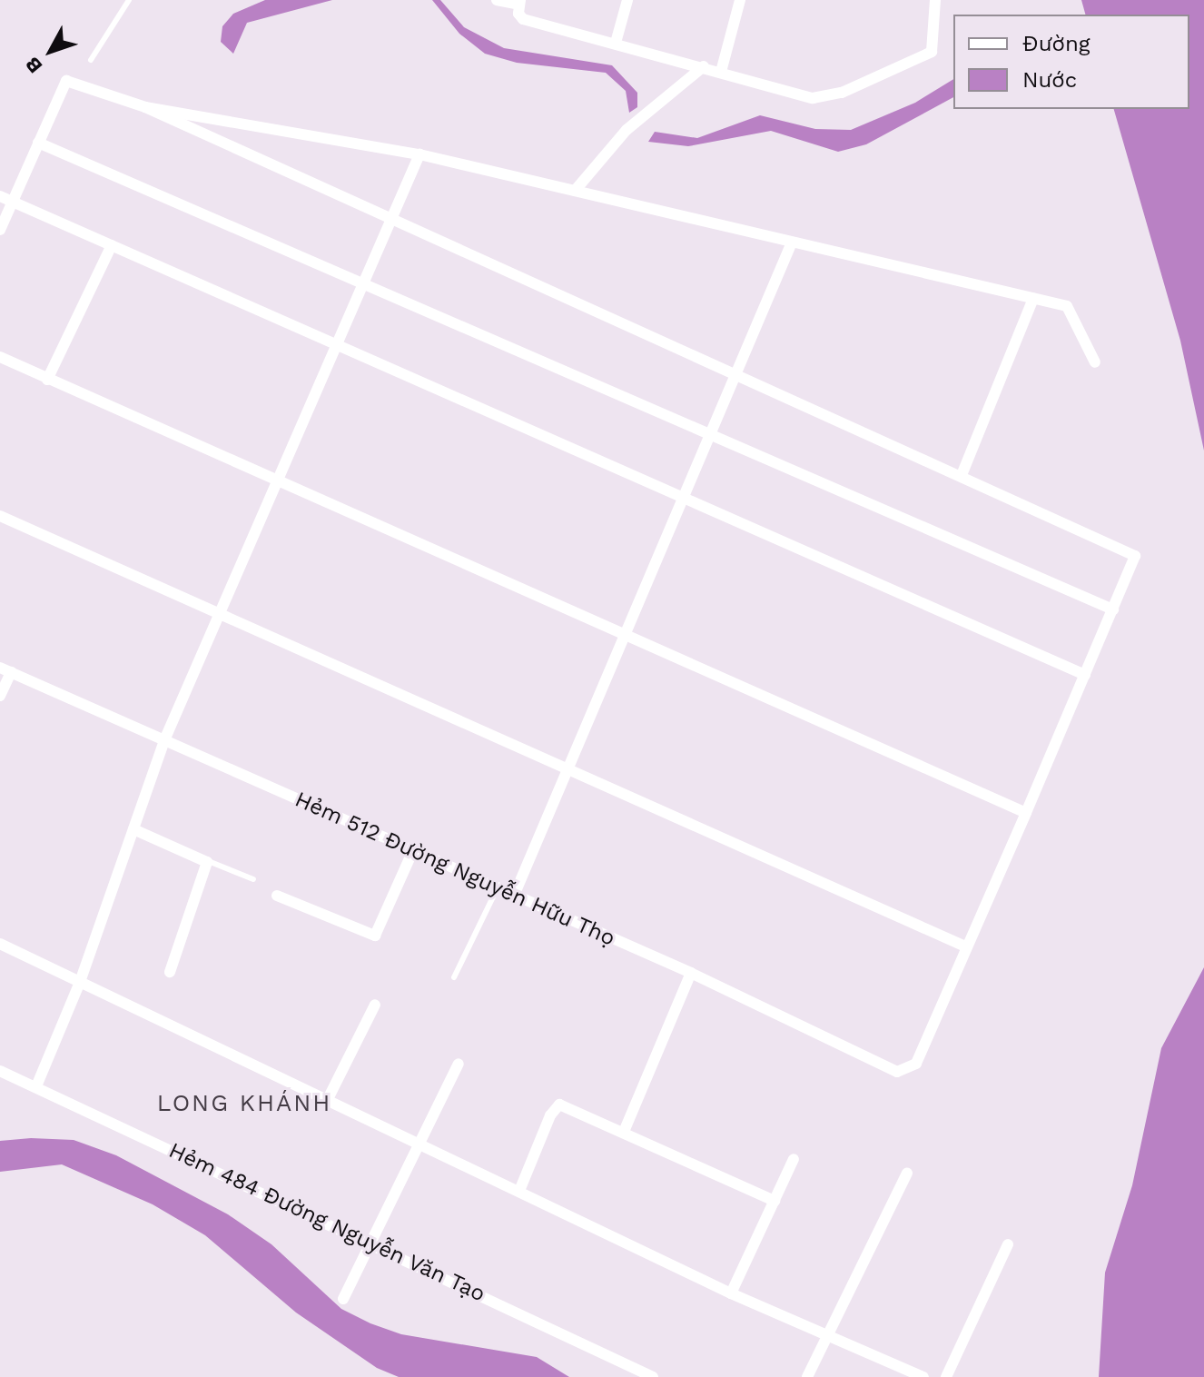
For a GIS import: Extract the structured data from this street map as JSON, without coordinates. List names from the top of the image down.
{
  "streets": {
    "street": ["Hẻm 512 Đường Nguyễn Hữu Thọ", "Hẻm 484 Đường Nguyễn Văn Tạo"]
  },
  "districts": ["LONG KHÁNH"],
  "legend": ["Đường", "Nước"],
  "north": "bottom left"
}
